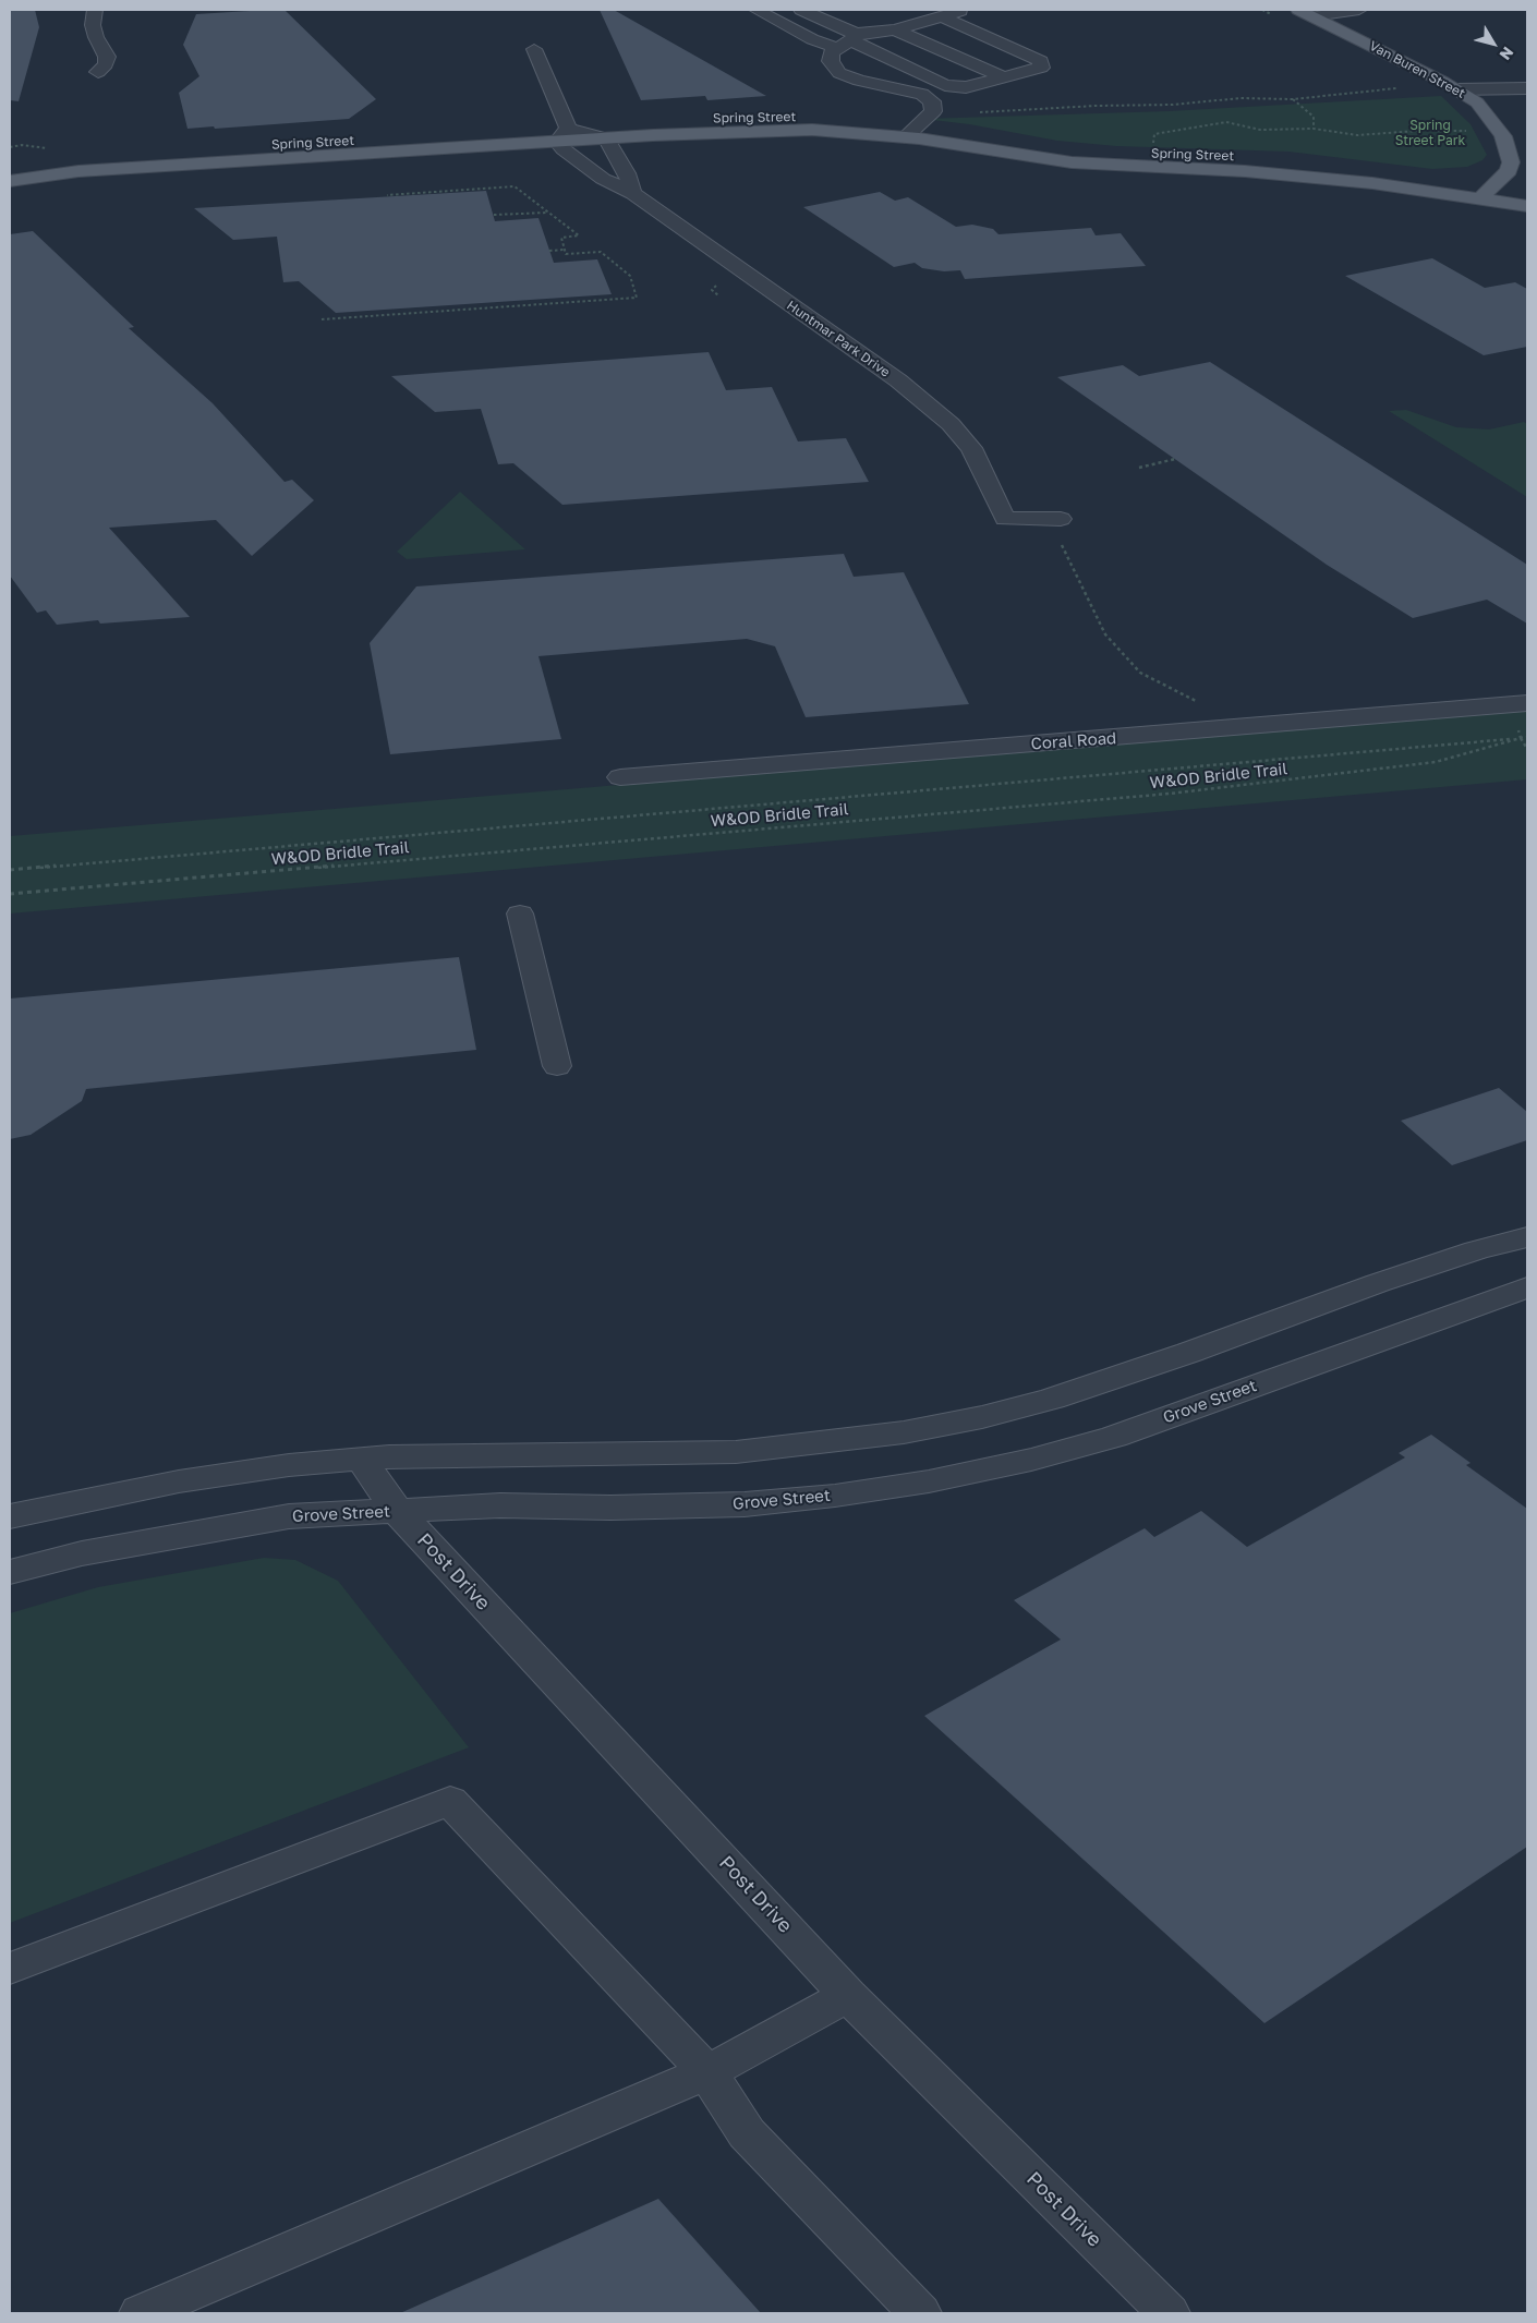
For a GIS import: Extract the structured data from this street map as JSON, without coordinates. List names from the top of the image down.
{
  "streets": {
    "main road": ["Van Buren Street", "Spring Street"],
    "street": [
      "Huntmar Park Drive",
      "Coral Road",
      "Grove Street",
      "Post Drive"
    ],
    "path": ["W&OD Bridle Trail"]
  },
  "crossings": [
    ["Van Buren Street", "Spring Street"],
    ["Spring Street", "Huntmar Park Drive"],
    ["Grove Street", "Post Drive"]
  ],
  "parks": ["Spring Street Park"],
  "north": "bottom right"
}
